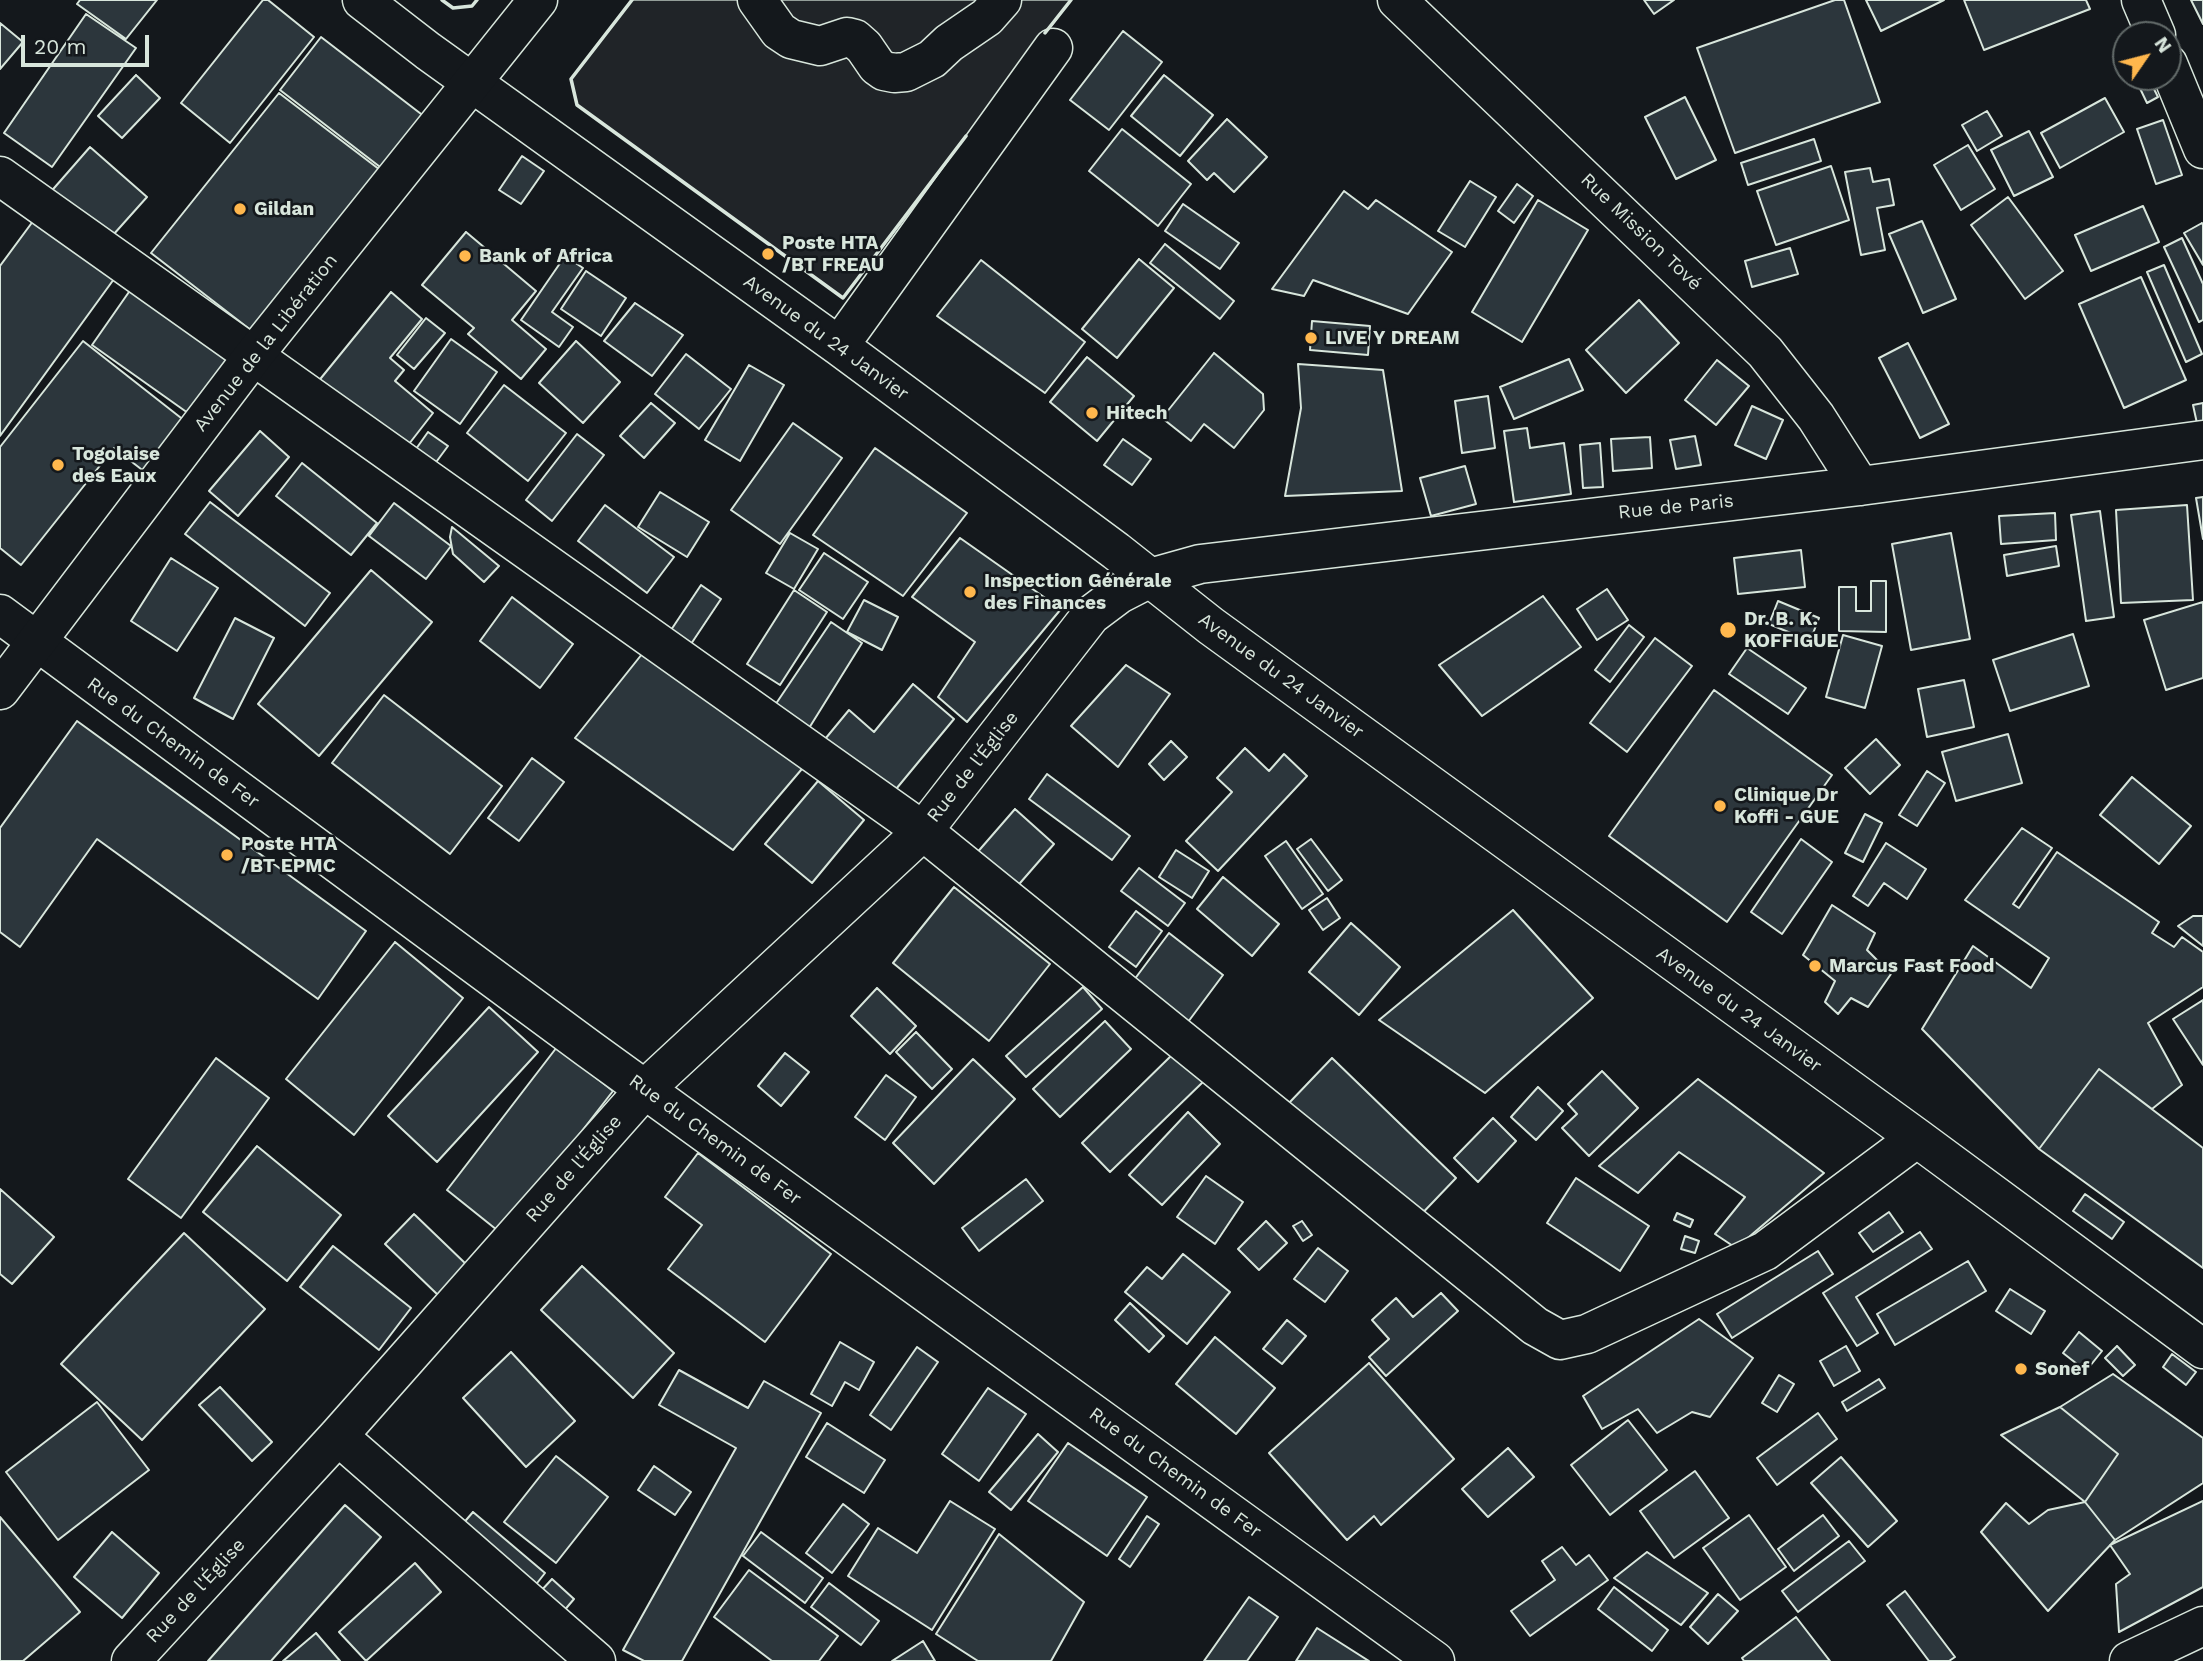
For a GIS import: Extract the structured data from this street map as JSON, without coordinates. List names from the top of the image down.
{
  "streets": {
    "street": [
      "Rue Mission Tové",
      "Avenue du 24 Janvier",
      "Avenue de la Libération",
      "Rue de Paris",
      "Rue du Chemin de Fer",
      "Rue de l'Église"
    ]
  },
  "crossings": [
    ["Rue Mission Tové", "Rue de Paris"],
    ["Avenue du 24 Janvier", "Avenue de la Libération"],
    ["Avenue du 24 Janvier", "Rue de Paris"],
    ["Avenue du 24 Janvier", "Rue de l'Église"],
    ["Avenue de la Libération", "Rue du Chemin de Fer"],
    ["Rue de Paris", "Rue de l'Église"],
    ["Rue du Chemin de Fer", "Rue de l'Église"]
  ],
  "places": [
    "Gildan",
    "Poste HTA /BT FREAU",
    "Bank of Africa",
    "LIVE Y DREAM",
    "Hitech",
    "Togolaise des Eaux",
    "Inspection Générale des Finances",
    "Dr. B. K. KOFFIGUE",
    "Clinique Dr Koffi - GUE",
    "Poste HTA /BT EPMC",
    "Marcus Fast Food",
    "Sonef"
  ],
  "scale_bar": "20 m",
  "north": "top right"
}
